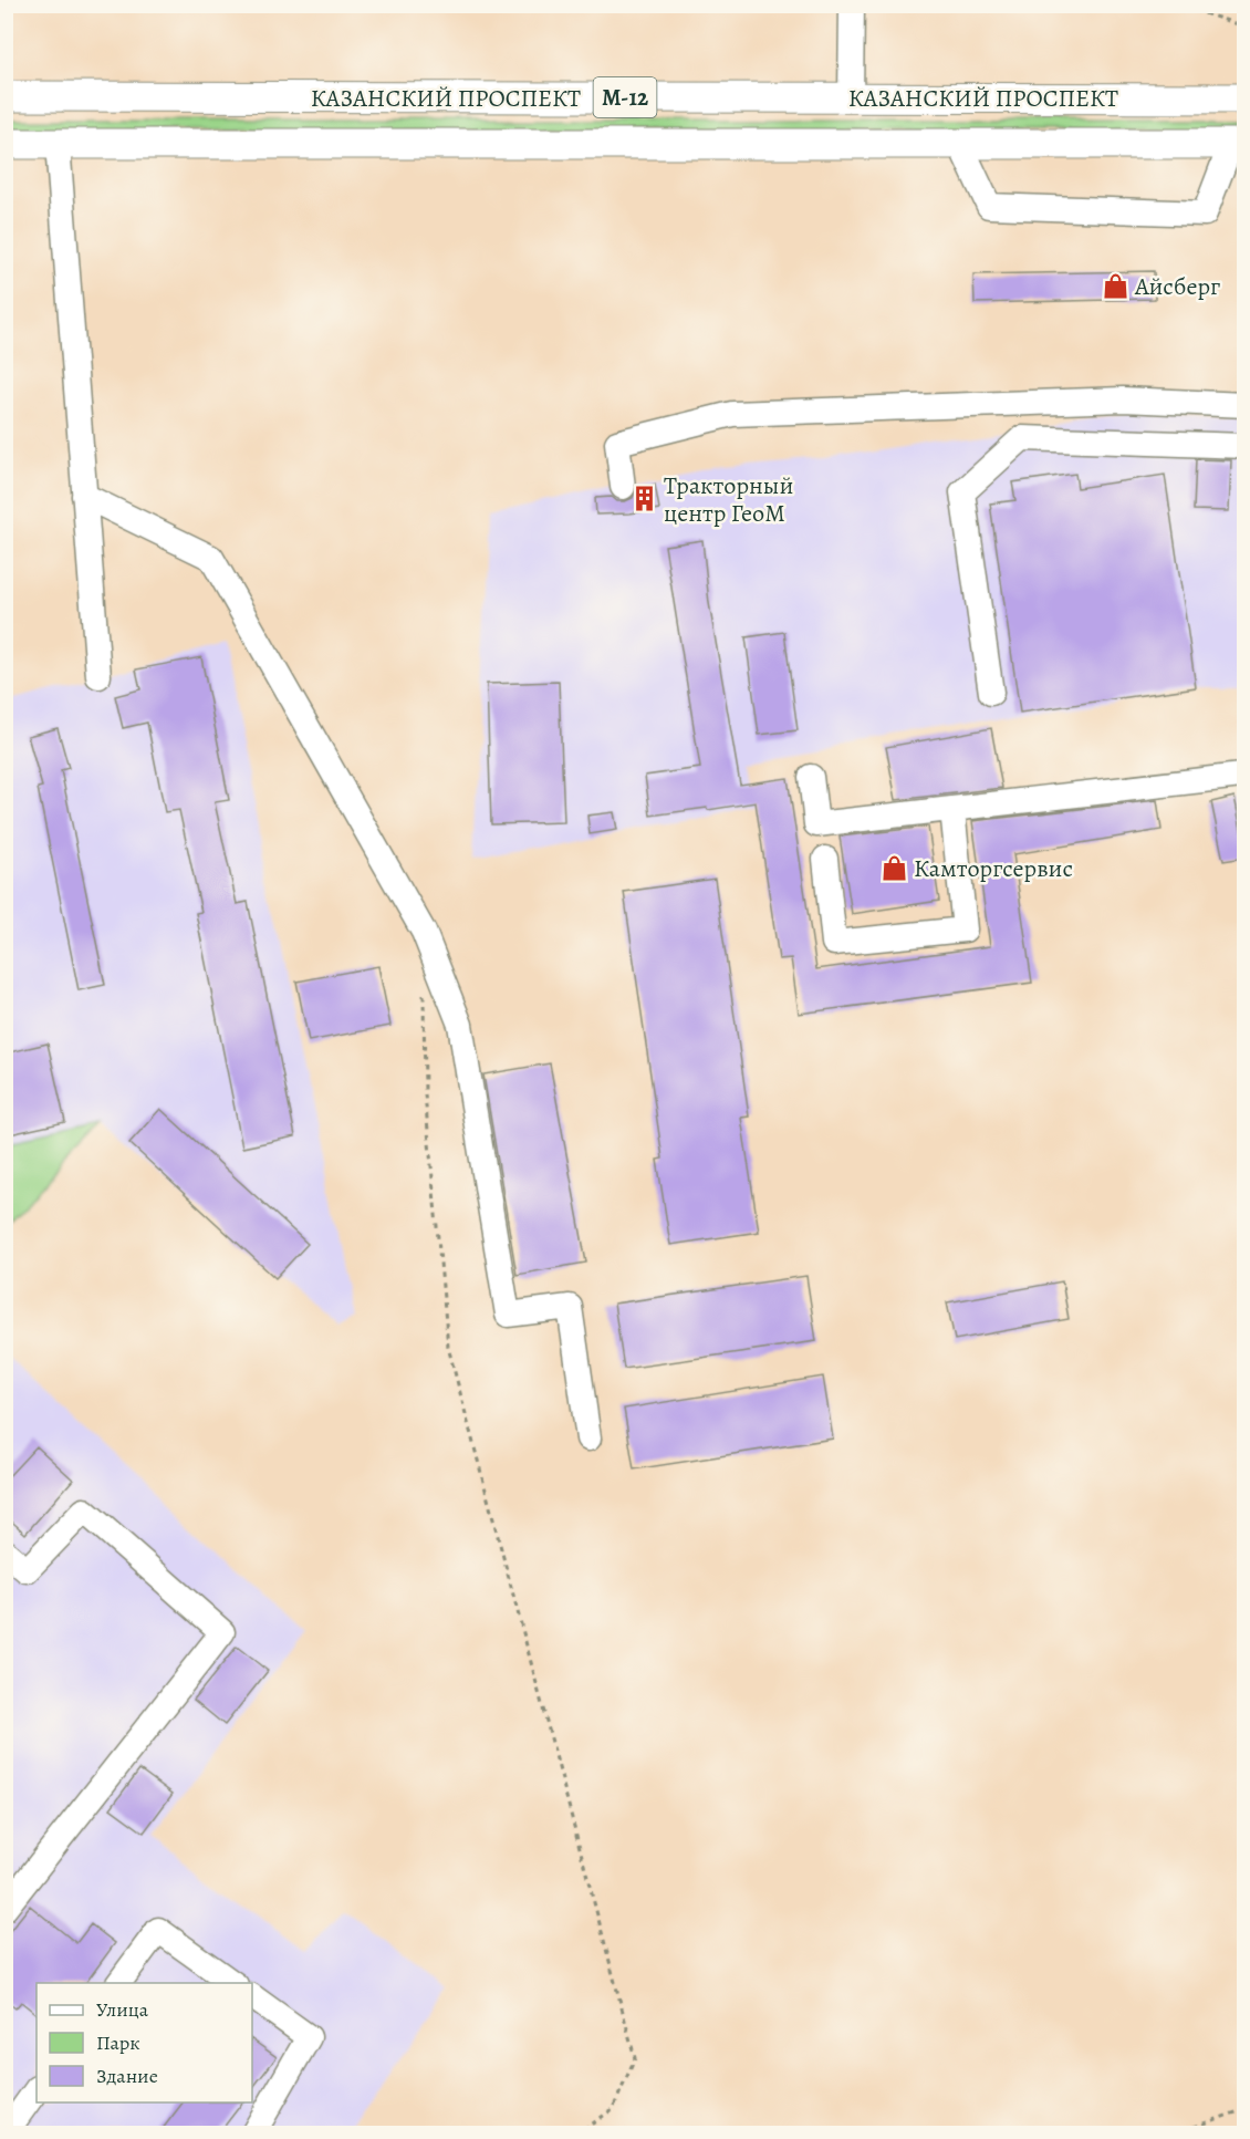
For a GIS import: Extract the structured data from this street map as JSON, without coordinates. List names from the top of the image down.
{
  "streets": {
    "main road": ["КАЗАНСКИЙ ПРОСПЕКТ", "М-12"]
  },
  "places": {
    "shop": ["Айсберг", "Камторгсервис"],
    "building": ["Тракторный центр ГеоМ"]
  },
  "legend": ["Улица", "Парк", "Здание"]
}
